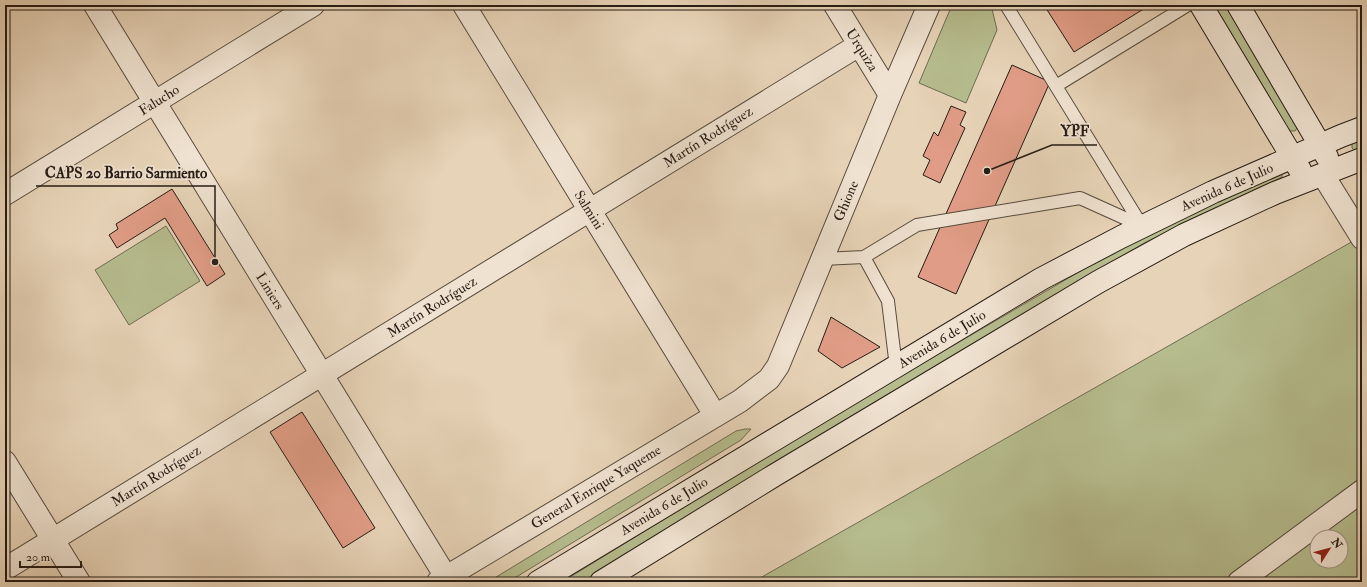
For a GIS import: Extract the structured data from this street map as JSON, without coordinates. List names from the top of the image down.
{
  "streets": {
    "street": [
      "Urquiza",
      "Falucho",
      "Martín Rodríguez",
      "Avenida 6 de Julio",
      "Ghione",
      "Salmini",
      "Liniers",
      "General Enrique Yaqueme"
    ]
  },
  "crossings": [
    ["Urquiza", "Martín Rodríguez"],
    ["Urquiza", "Ghione"],
    ["Falucho", "Liniers"],
    ["Martín Rodríguez", "Salmini"],
    ["Martín Rodríguez", "Liniers"],
    ["Ghione", "General Enrique Yaqueme"],
    ["Salmini", "General Enrique Yaqueme"],
    ["Liniers", "General Enrique Yaqueme"]
  ],
  "places": ["YPF", "CAPS 20 Barrio Sarmiento"],
  "scale_bar": "20 m",
  "north": "top right"
}
